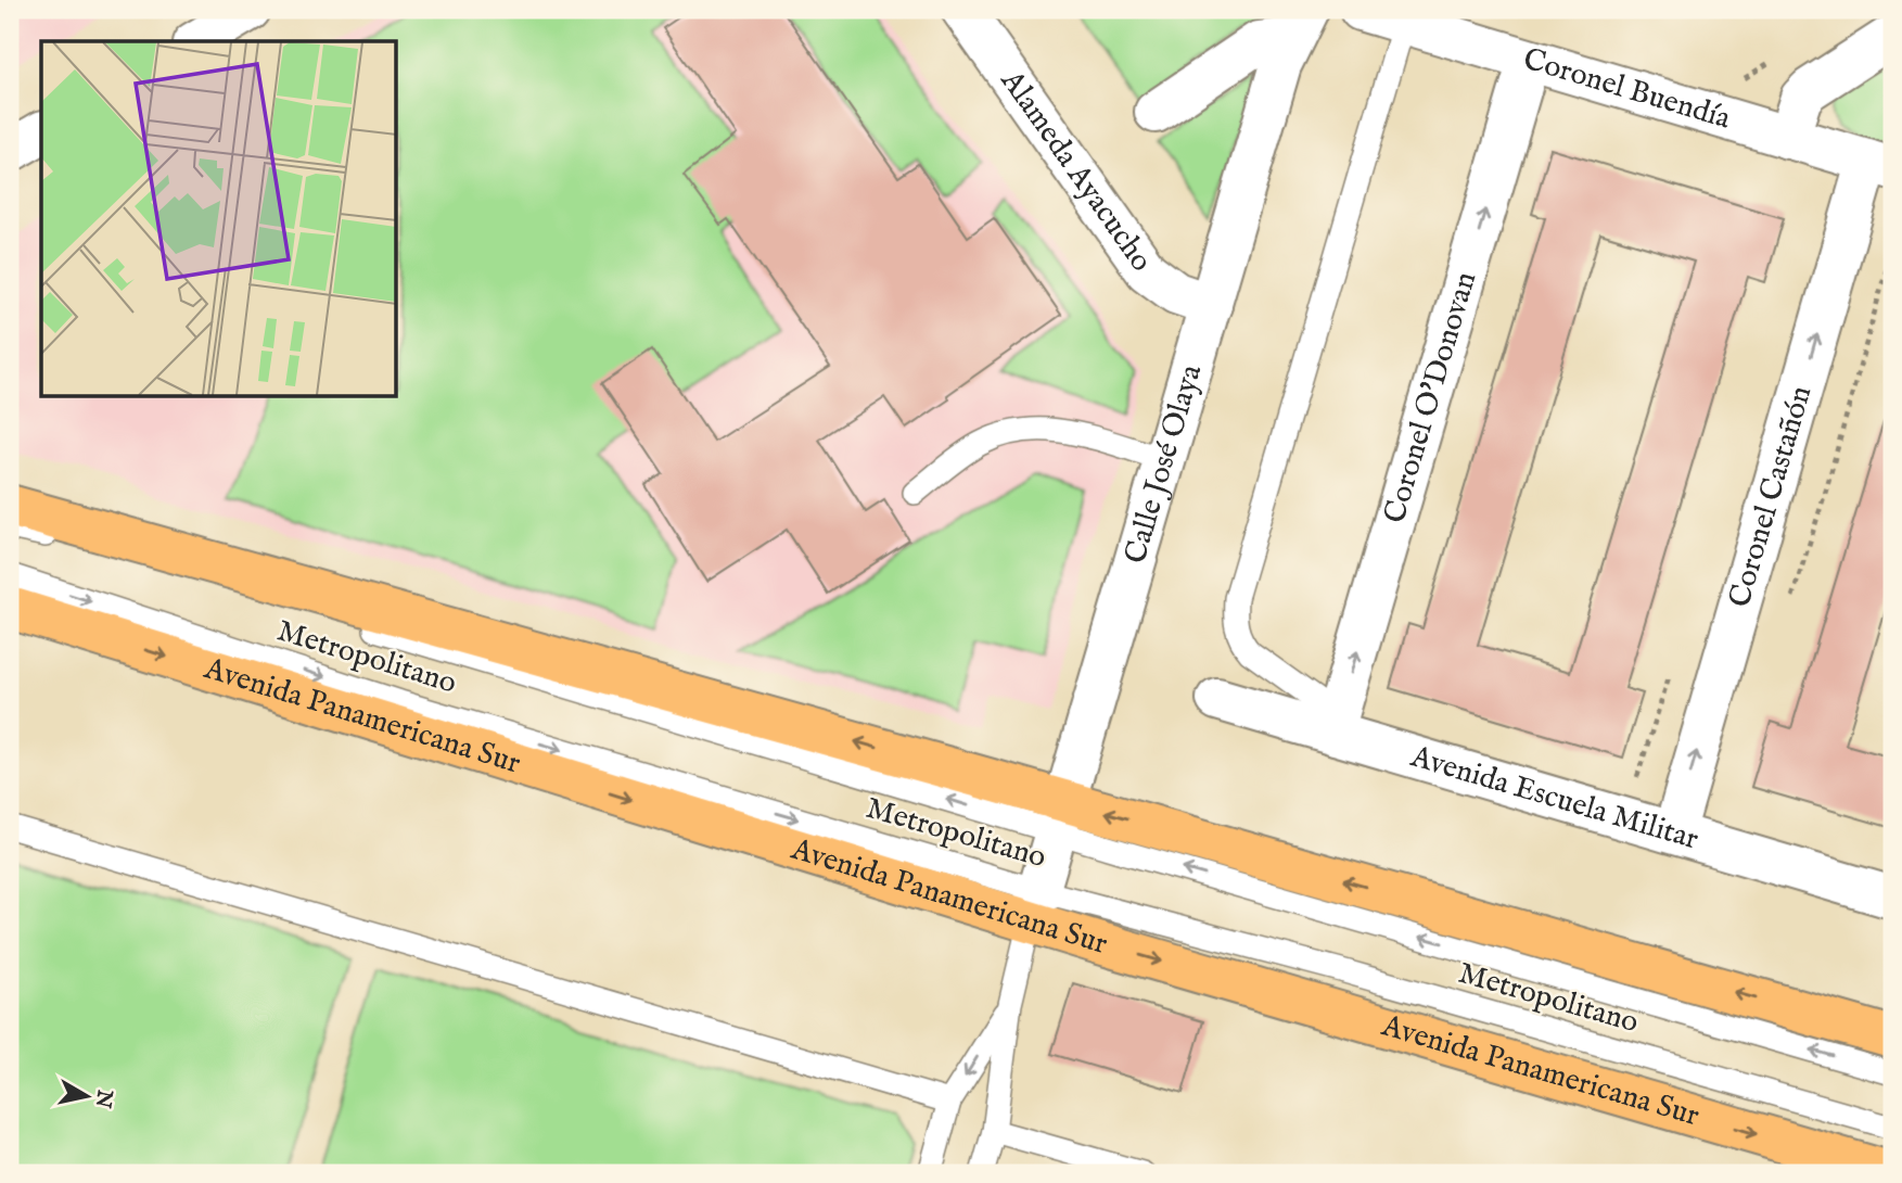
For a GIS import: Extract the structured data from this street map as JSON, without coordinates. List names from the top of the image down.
{
  "streets": {
    "main road": ["Avenida Panamericana Sur"],
    "street": [
      "Coronel Buendía",
      "Alameda Ayacucho",
      "Coronel O'Donovan",
      "Calle José Olaya",
      "Coronel Castañón",
      "Avenida Escuela Militar"
    ],
    "lane": ["Metropolitano"]
  },
  "crossings": [
    ["Coronel Buendía", "Coronel O'Donovan"],
    ["Coronel Buendía", "Coronel Castañón"],
    ["Alameda Ayacucho", "Calle José Olaya"],
    ["Coronel O'Donovan", "Avenida Escuela Militar"],
    ["Calle José Olaya", "Metropolitano"],
    ["Calle José Olaya", "Avenida Panamericana Sur"],
    ["Coronel Castañón", "Avenida Escuela Militar"],
    ["Metropolitano", "Avenida Panamericana Sur"]
  ],
  "one_way": ["Coronel O'Donovan", "Coronel Castañón"],
  "north": "right"
}
